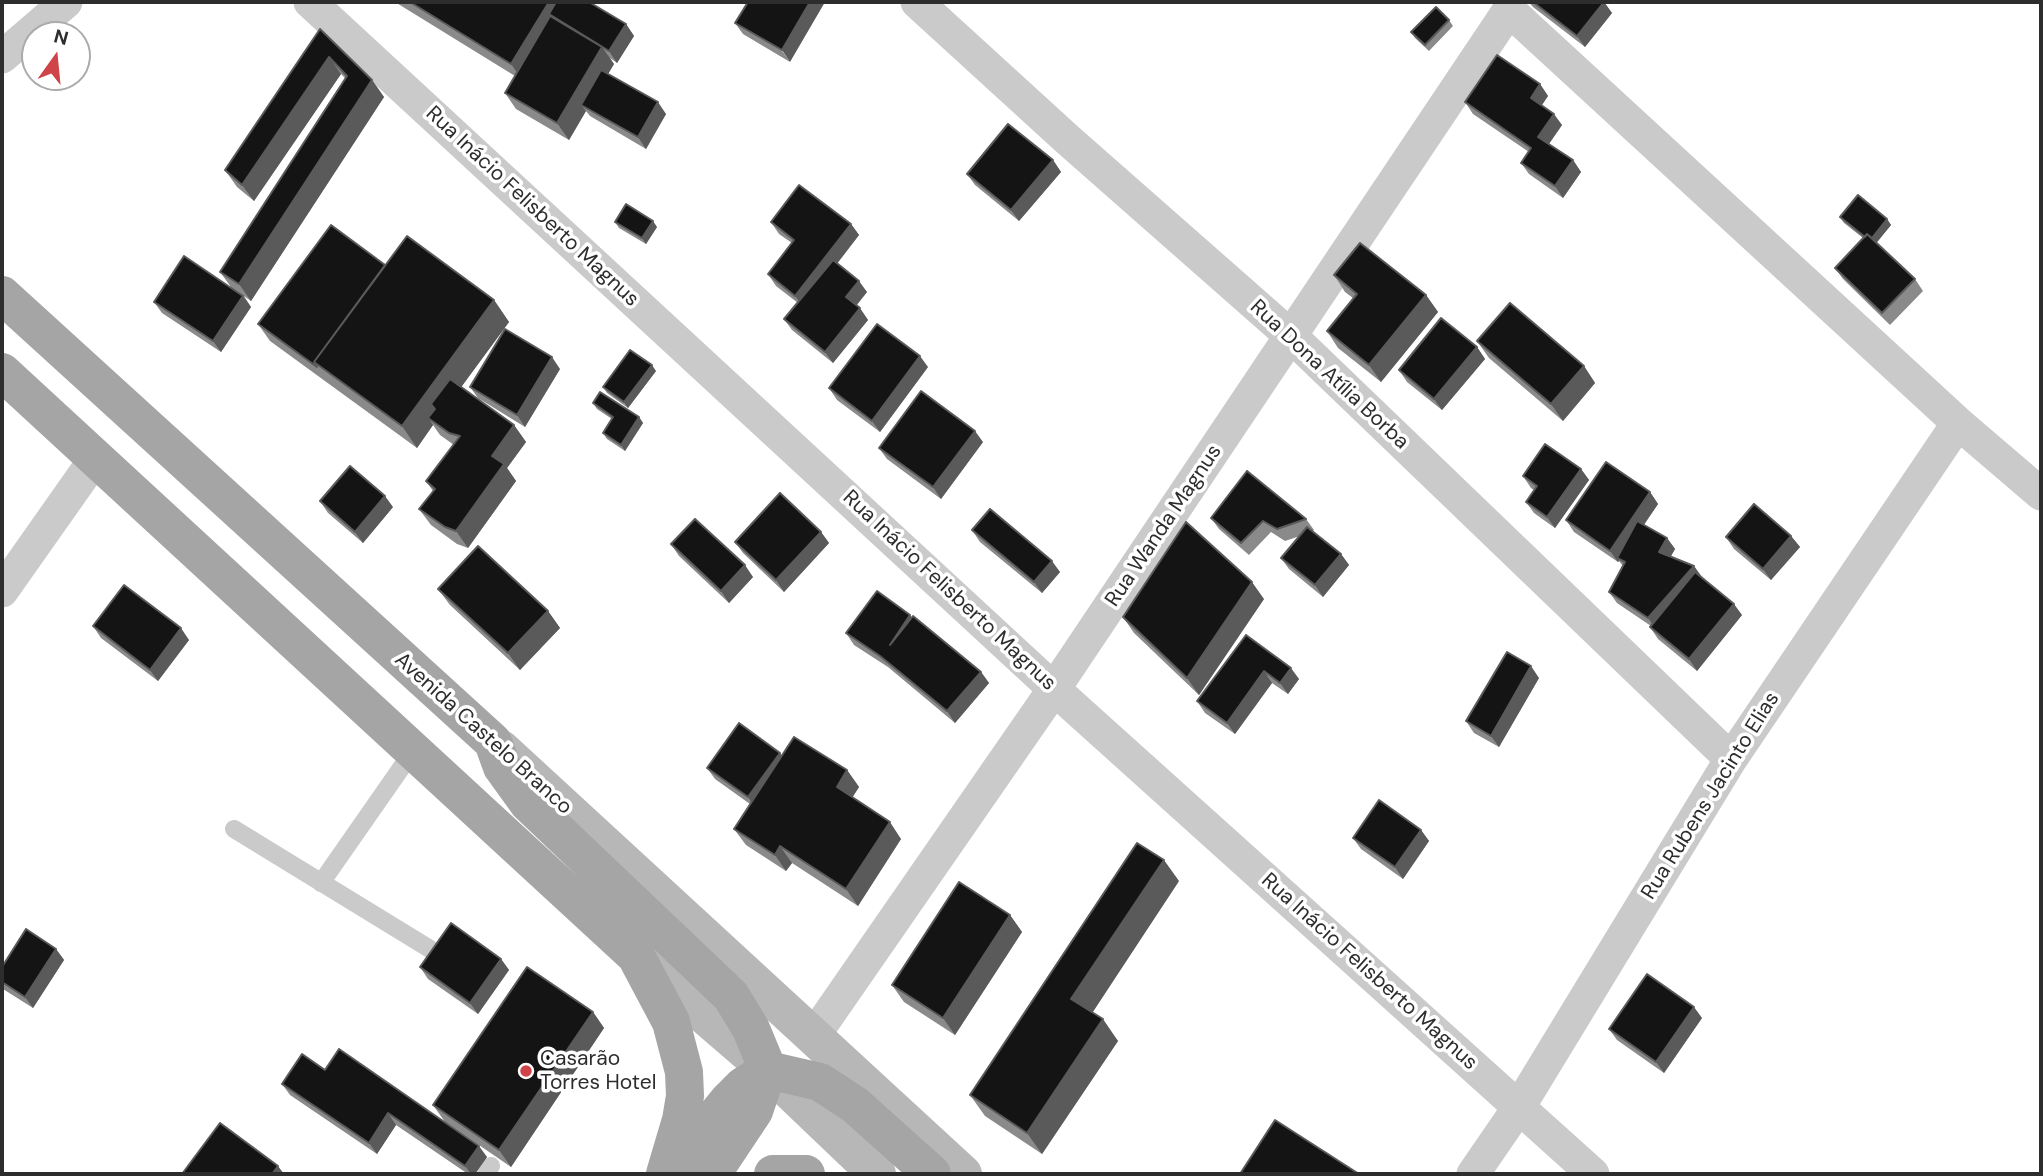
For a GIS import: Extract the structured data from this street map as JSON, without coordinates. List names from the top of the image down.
{
  "streets": {
    "main road": ["Avenida Castelo Branco"],
    "street": [
      "Rua Inácio Felisberto Magnus",
      "Rua Dona Atília Borba",
      "Rua Wanda Magnus",
      "Rua Rubens Jacinto Elias"
    ]
  },
  "crossings": [
    ["Rua Inácio Felisberto Magnus", "Rua Wanda Magnus"],
    ["Rua Inácio Felisberto Magnus", "Rua Rubens Jacinto Elias"],
    ["Rua Dona Atília Borba", "Rua Wanda Magnus"],
    ["Rua Dona Atília Borba", "Rua Rubens Jacinto Elias"],
    ["Rua Wanda Magnus", "Avenida Castelo Branco"],
    ["Rua Wanda Magnus", "Rua Rubens Jacinto Elias"]
  ],
  "places": ["Casarão Torres Hotel"],
  "north": "top"
}
